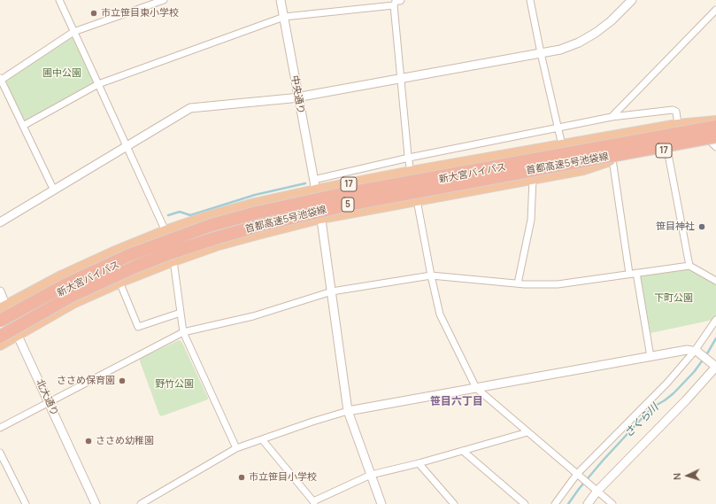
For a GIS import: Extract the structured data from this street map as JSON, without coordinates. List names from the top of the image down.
{
  "streets": {
    "highway": [
      "17",
      "首都高速5号池袋線",
      "新大宮バイパス",
      "5"
    ],
    "street": ["中央通り", "北大通り"]
  },
  "crossings": [
    ["中央通り", "17"],
    ["17", "新大宮バイパス"],
    ["17", "北大通り"],
    ["首都高速5号池袋線", "新大宮バイパス"]
  ],
  "districts": ["笹目六丁目"],
  "water": ["さくら川"],
  "parks": ["圃中公園", "下町公園", "野竹公園"],
  "places": [
    "市立笹目東小学校",
    "笹目神社",
    "ささめ保育園",
    "ささめ幼稚園",
    "市立笹目小学校"
  ],
  "north": "left"
}
